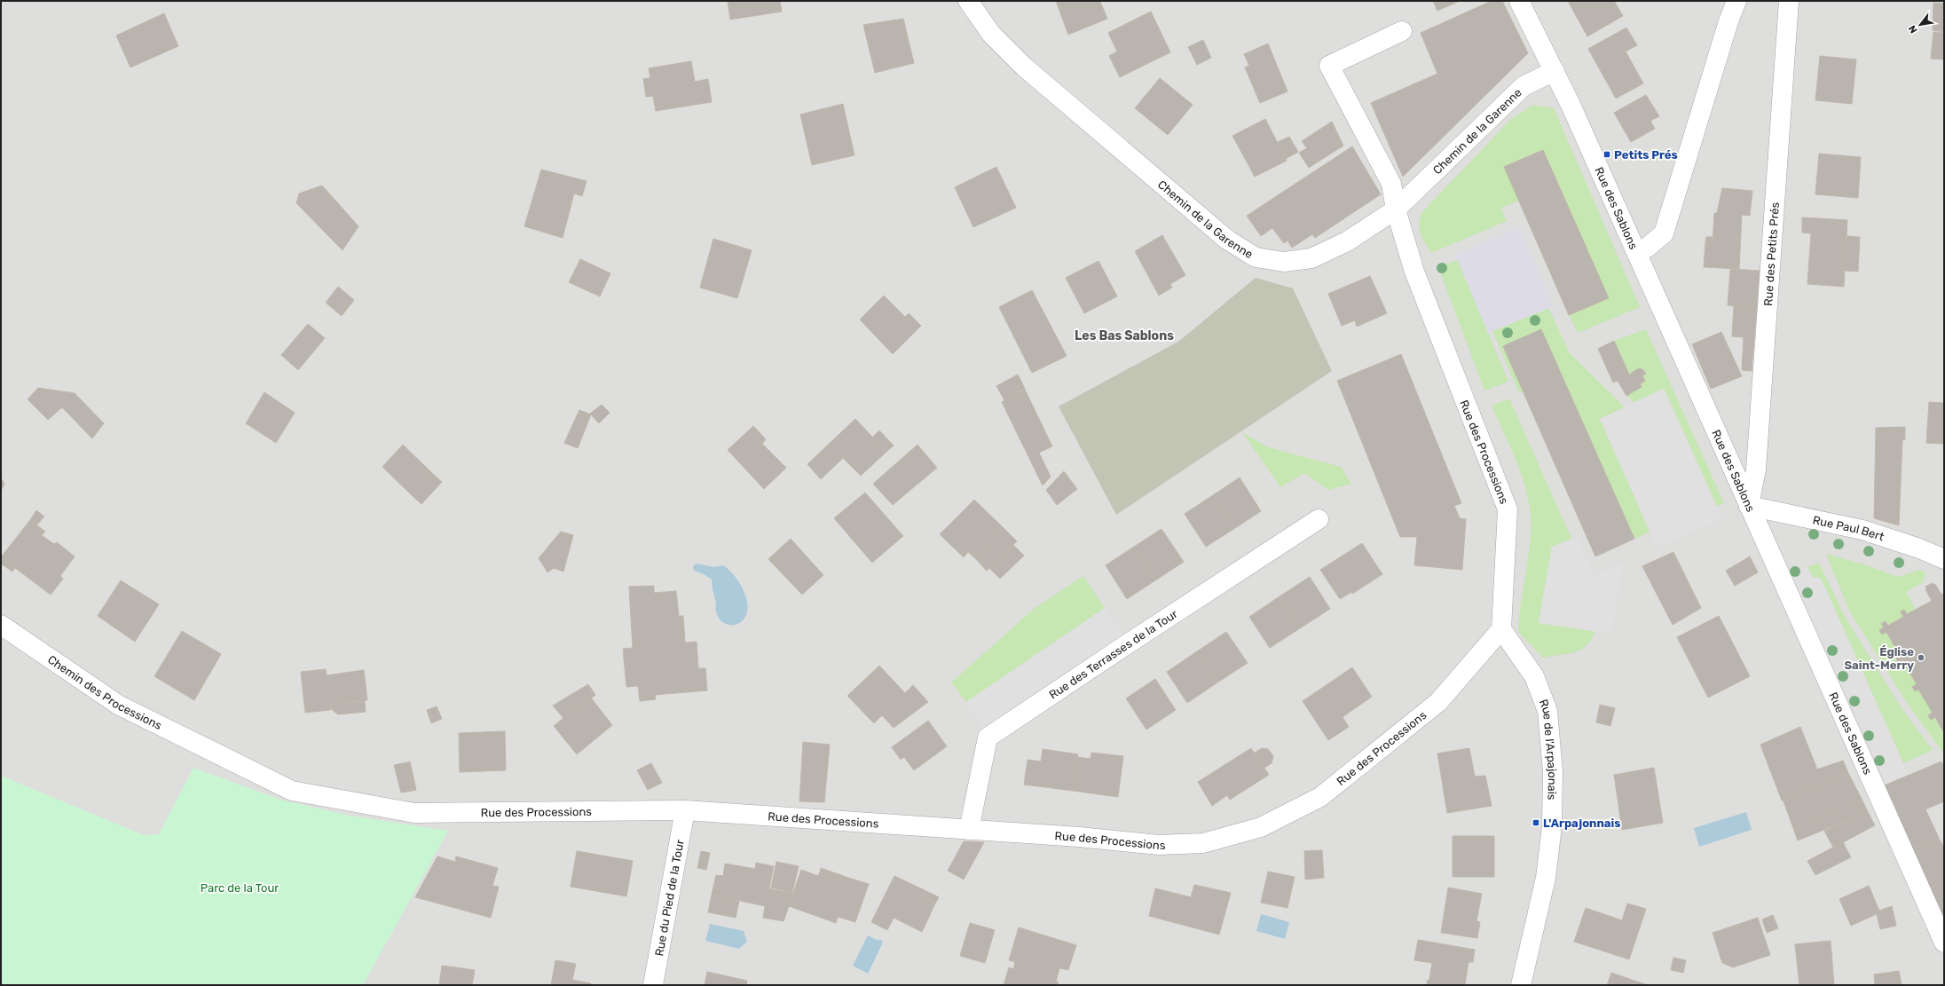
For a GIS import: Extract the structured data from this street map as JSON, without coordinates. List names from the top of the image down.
{
  "streets": {
    "street": [
      "Chemin de la Garenne",
      "Rue des Sablons",
      "Rue des Petits Prés",
      "Rue des Processions",
      "Rue Paul Bert",
      "Rue des Terrasses de la Tour",
      "Chemin des Processions",
      "Rue de l'Arpajonais",
      "Rue du Pied de la Tour"
    ]
  },
  "crossings": [
    ["Chemin de la Garenne", "Rue des Sablons"],
    ["Chemin de la Garenne", "Rue des Processions"],
    ["Rue des Sablons", "Rue des Petits Prés"],
    ["Rue des Sablons", "Rue Paul Bert"],
    ["Rue des Petits Prés", "Rue Paul Bert"],
    ["Rue des Processions", "Rue des Terrasses de la Tour"],
    ["Rue des Processions", "Chemin des Processions"],
    ["Rue des Processions", "Rue de l'Arpajonais"],
    ["Rue des Processions", "Rue du Pied de la Tour"]
  ],
  "districts": ["Les Bas Sablons"],
  "parks": ["Parc de la Tour"],
  "places": {
    "transit": ["Petits Prés", "L'Arpajonnais"],
    "other": ["Église Saint-Merry"]
  },
  "north": "bottom left"
}
